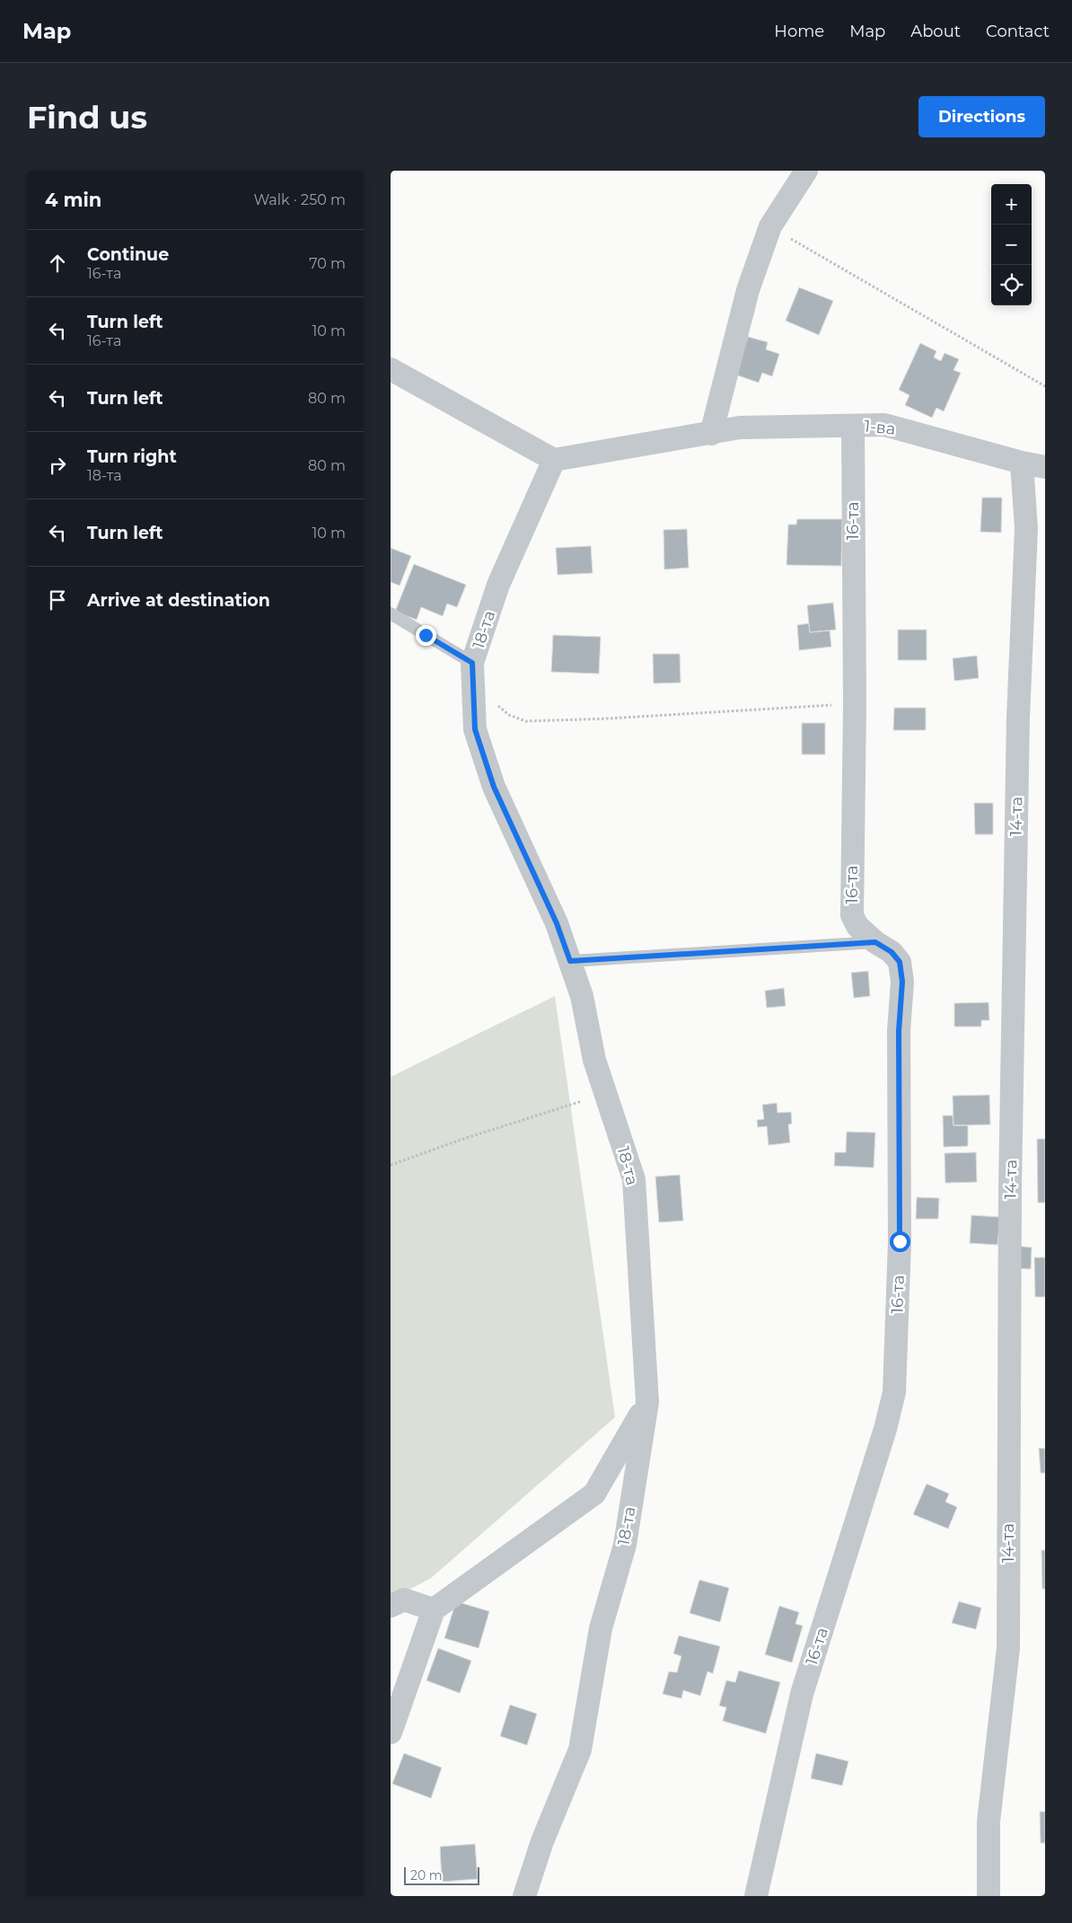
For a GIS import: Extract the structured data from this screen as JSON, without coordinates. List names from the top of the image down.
{
  "streets": {
    "street": [
      "1-ва",
      "16-та",
      "18-та",
      "14-та"
    ]
  },
  "crossings": [
    ["1-ва", "16-та"],
    ["1-ва", "18-та"],
    ["1-ва", "14-та"]
  ],
  "scale_bar": "20 m",
  "page": {
    "header": "Map",
    "nav": [
      "Home",
      "Map",
      "About",
      "Contact"
    ],
    "buttons": "Directions",
    "title": "Find us",
    "heading": ["4 min", "Walk · 250 m"],
    "map_buttons": ["+", "−"],
    "list": [
      ["Continue", "16-та", "70 m"],
      ["Turn left", "16-та", "10 m"],
      ["Turn left", "80 m"],
      ["Turn right", "18-та", "80 m"],
      ["Turn left", "10 m"],
      "Arrive at destination"
    ],
    "scale": "20 m"
  }
}
